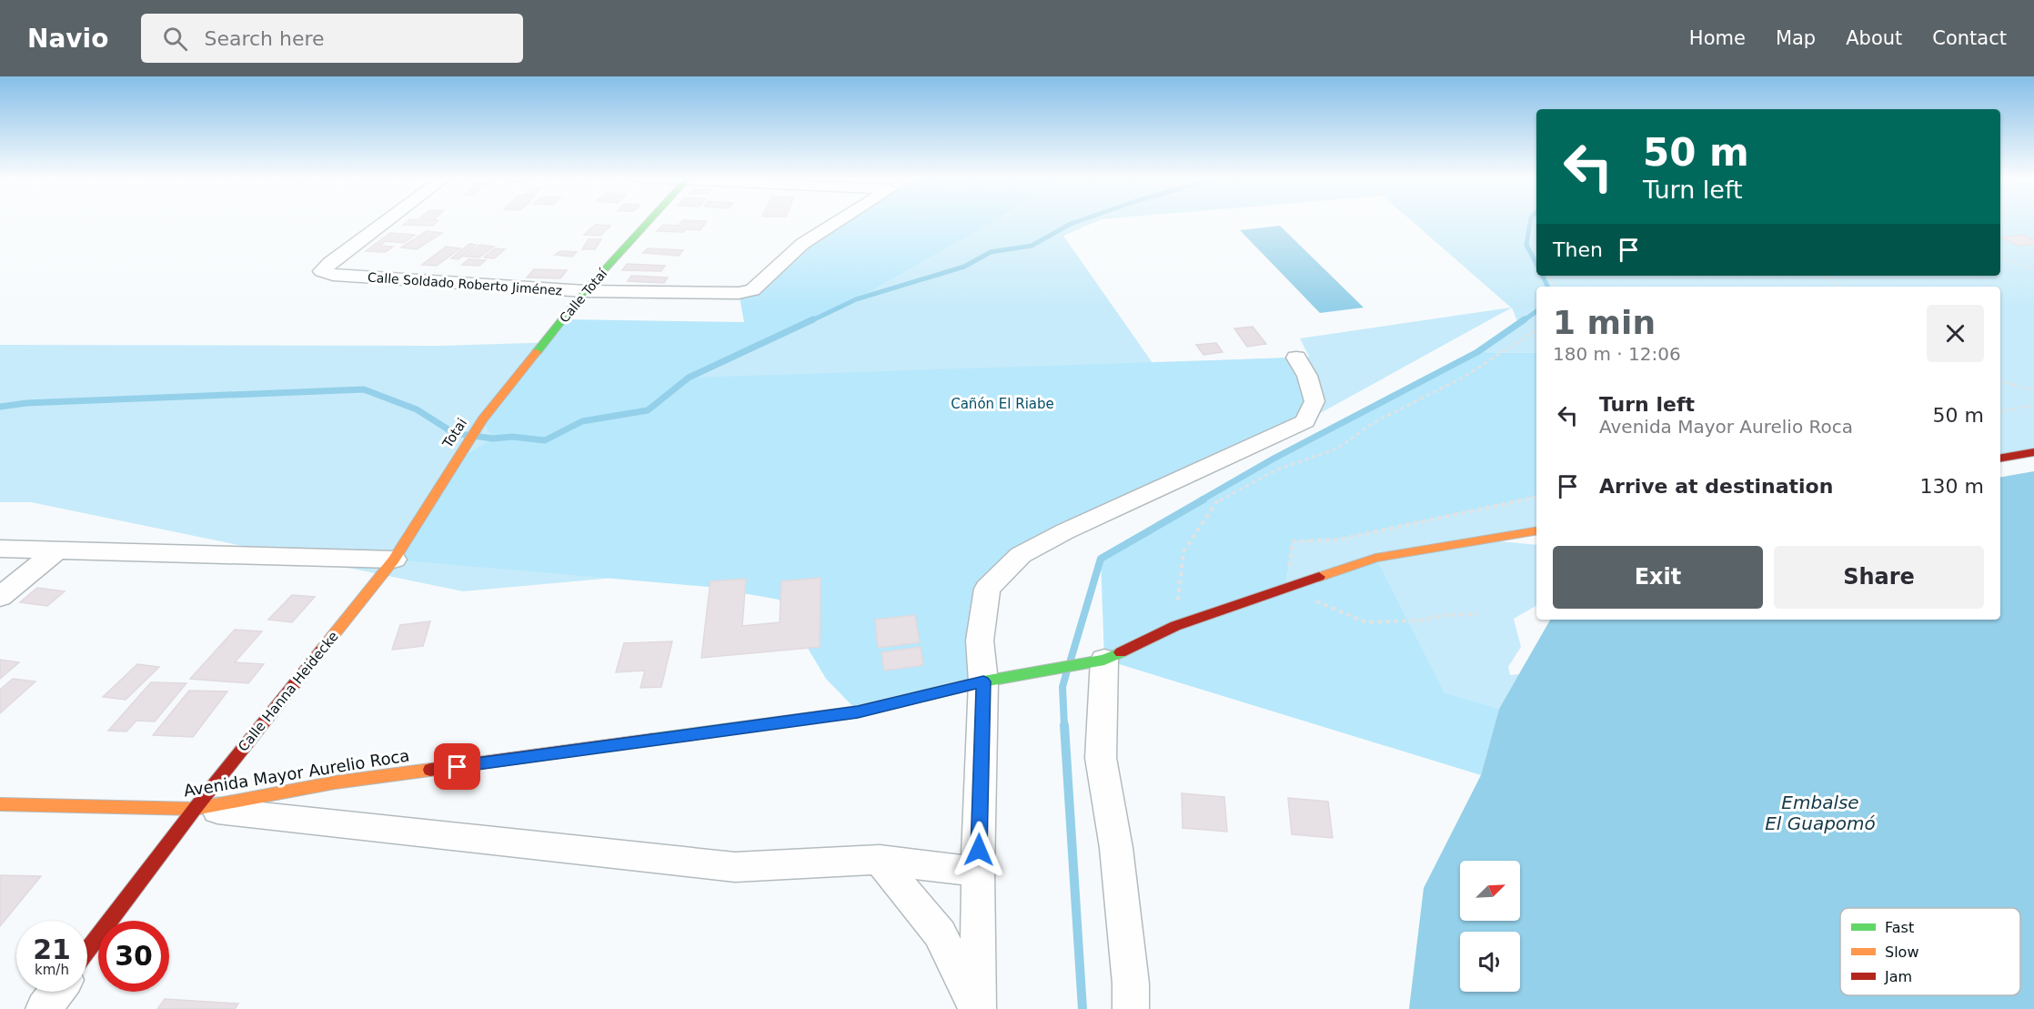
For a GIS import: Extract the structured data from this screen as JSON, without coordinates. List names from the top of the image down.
{
  "streets": {
    "main road": [
      "Calle Totaí",
      "Totai",
      "Calle Hanna Heidecke",
      "Avenida Mayor Aurelio Roca"
    ],
    "street": ["Calle Soldado Roberto Jiménez"]
  },
  "crossings": [
    ["Calle Soldado Roberto Jiménez", "Calle Totaí"],
    ["Calle Totaí", "Totai"],
    ["Totai", "Calle Hanna Heidecke"],
    ["Calle Hanna Heidecke", "Avenida Mayor Aurelio Roca"]
  ],
  "water": ["Embalse El Guapomó"],
  "parks": ["Cañón El Riabe"],
  "legend": ["Fast", "Slow", "Jam"],
  "north": "top right",
  "page": {
    "header": "Navio",
    "search": "Search here",
    "nav": [
      "Home",
      "Map",
      "About",
      "Contact"
    ],
    "turn": ["50 m", "Turn left"],
    "then": "Then",
    "heading": ["1 min", "180 m · 12:06"],
    "list": [
      {
        "name": "Turn left",
        "note": "Avenida Mayor Aurelio Roca",
        "value": "50 m"
      },
      {
        "name": "Arrive at destination",
        "value": "130 m"
      }
    ],
    "buttons": ["Exit", "Share"],
    "speed": "21 km/h",
    "limit": "30"
  }
}
